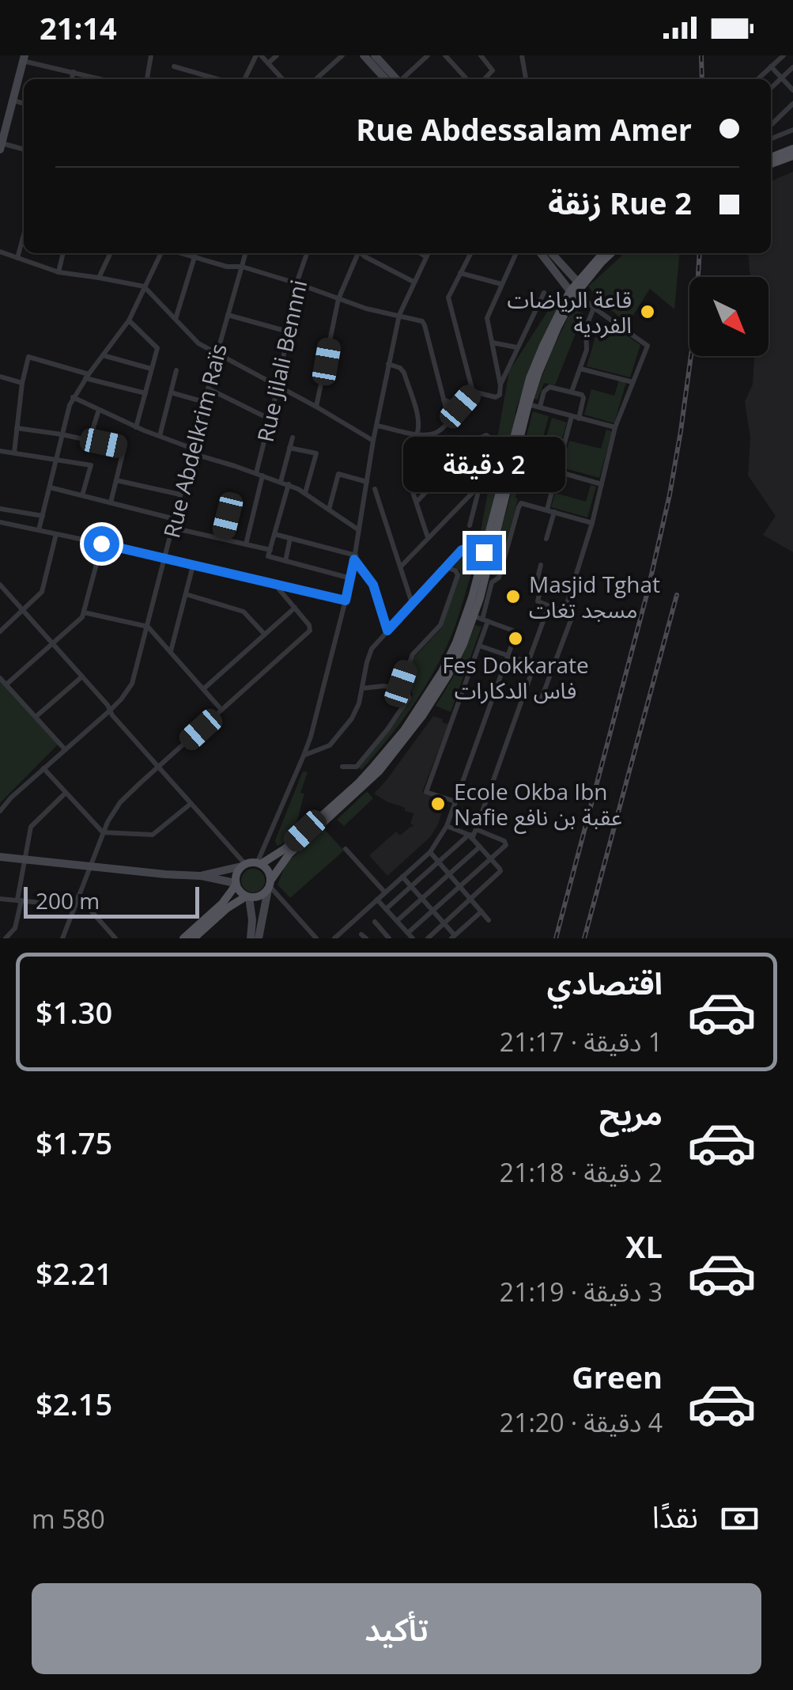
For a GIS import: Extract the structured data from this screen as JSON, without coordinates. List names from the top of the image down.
{
  "streets": {
    "street": ["Rue Jilali Bennni", "Rue Abdelkrim Raïs"]
  },
  "places": [
    "قاعة الرياضات الفردية",
    "Masjid Tghat مسجد تغات",
    "Fes Dokkarate فاس الدكارات",
    "Ecole Okba Ibn Nafie عقبة بن نافع"
  ],
  "scale_bar": "200 m",
  "north": "bottom right",
  "page": {
    "status": "21:14",
    "banner": ["Rue Abdessalam Amer", "Rue 2 زنقة"],
    "bubble": "2 دقيقة",
    "scale": "200 m",
    "list": [
      {
        "name": "اقتصادي",
        "note": "1 دقيقة · 21:17",
        "value": "$1.30"
      },
      {
        "name": "مريح",
        "note": "2 دقيقة · 21:18",
        "value": "$1.75"
      },
      {
        "name": "XL",
        "note": "3 دقيقة · 21:19",
        "value": "$2.21"
      },
      {
        "name": "Green",
        "note": "4 دقيقة · 21:20",
        "value": "$2.15"
      }
    ],
    "pay": ["نقدًا", "580 m"],
    "buttons": "تأكيد"
  }
}
